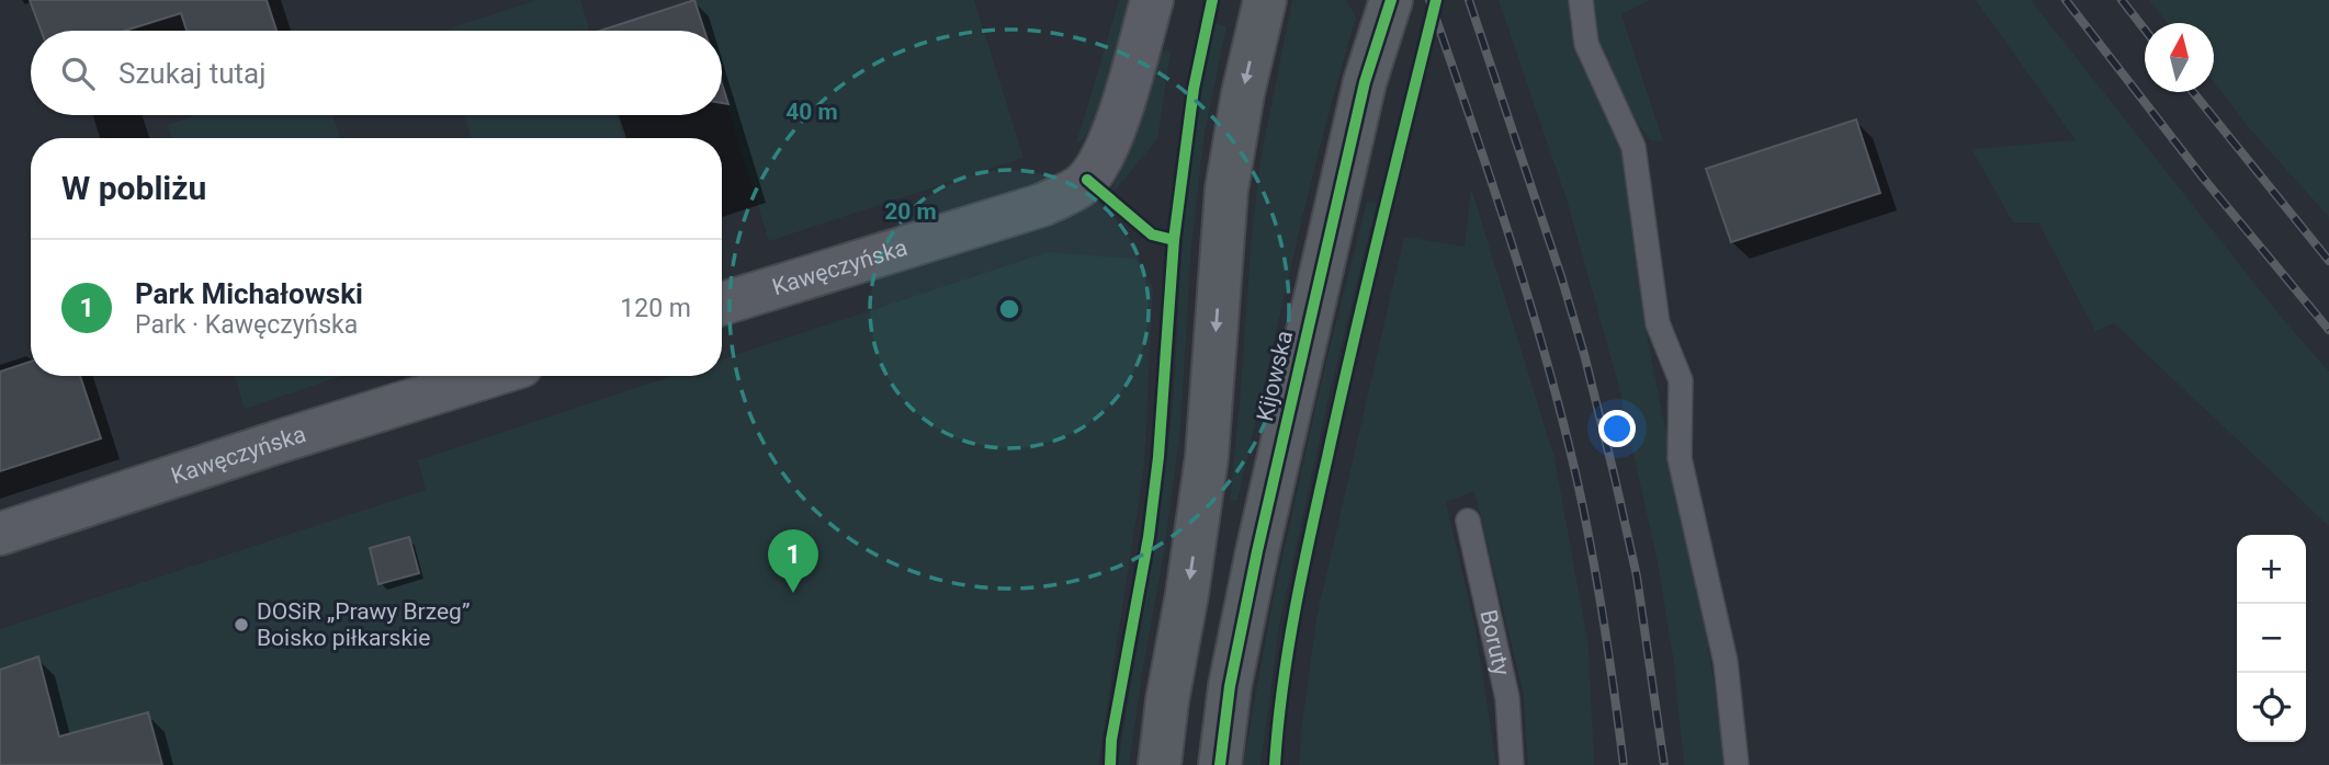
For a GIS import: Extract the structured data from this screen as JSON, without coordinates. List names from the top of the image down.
{
  "streets": {
    "street": ["Kawęczyńska", "Kijowska"],
    "lane": ["Boruty"]
  },
  "places": ["DOSiR „Prawy Brzeg” Boisko piłkarskie"],
  "north": "top",
  "page": {
    "search": "Szukaj tutaj",
    "heading": "W pobliżu",
    "list": [
      {
        "mark": "1",
        "name": "Park Michałowski",
        "note": "Park · Kawęczyńska",
        "value": "120 m"
      }
    ],
    "pins": "1",
    "map_buttons": ["+", "−"]
  },
  "rings": ["40 m", "20 m"]
}
